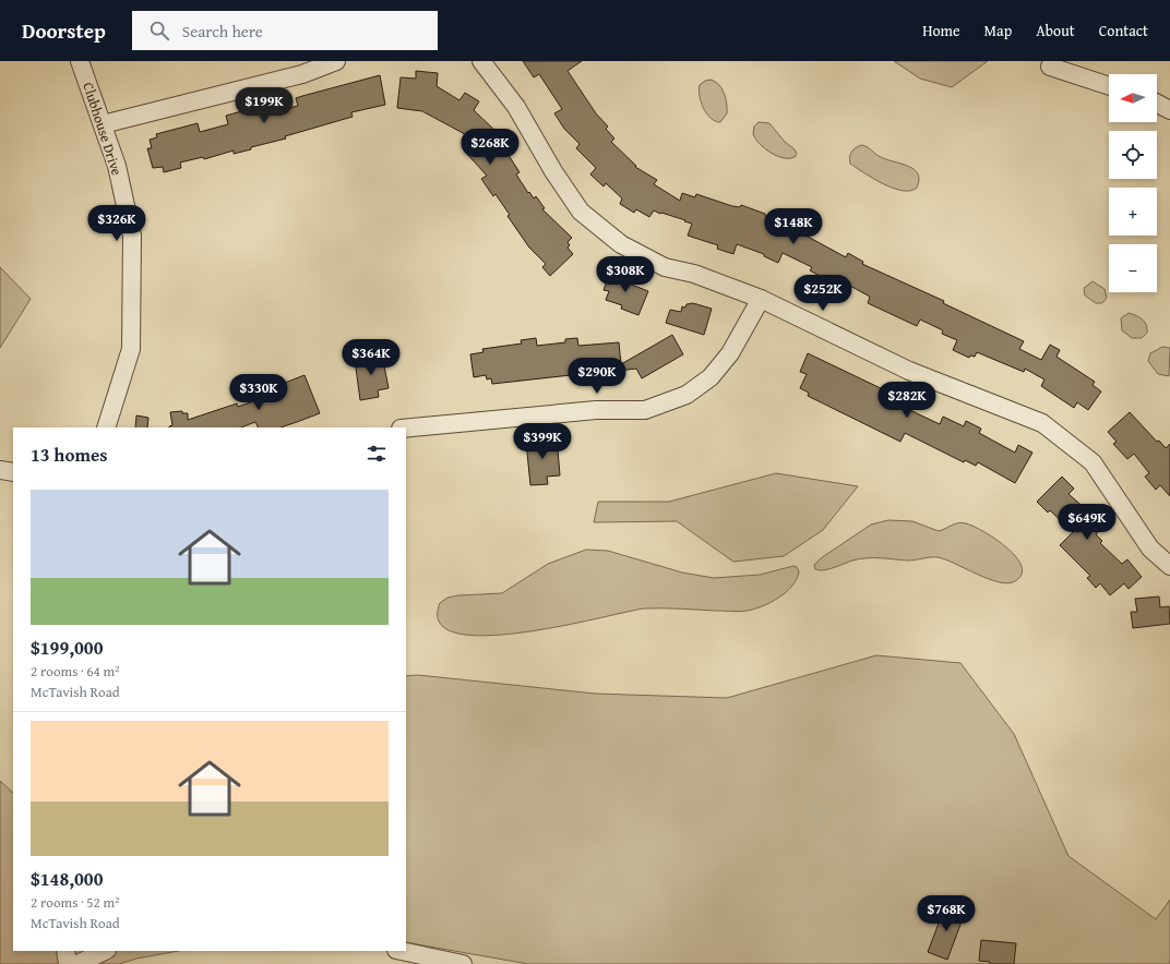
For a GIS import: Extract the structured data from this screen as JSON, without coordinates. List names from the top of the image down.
{
  "streets": {
    "street": ["Clubhouse Drive"]
  },
  "north": "left",
  "page": {
    "header": "Doorstep",
    "search": "Search here",
    "nav": [
      "Home",
      "Map",
      "About",
      "Contact"
    ],
    "map_buttons": ["+", "−"],
    "price": [
      "$199K",
      "$268K",
      "$326K",
      "$148K",
      "$308K",
      "$252K",
      "$364K",
      "$290K",
      "$330K",
      "$282K",
      "$399K",
      "$649K",
      "$768K"
    ],
    "heading": "13 homes",
    "list": [
      {
        "name": "$199,000",
        "note": "2 rooms · 64 m² · McTavish Road"
      },
      {
        "name": "$148,000",
        "note": "2 rooms · 52 m² · McTavish Road"
      }
    ]
  }
}
